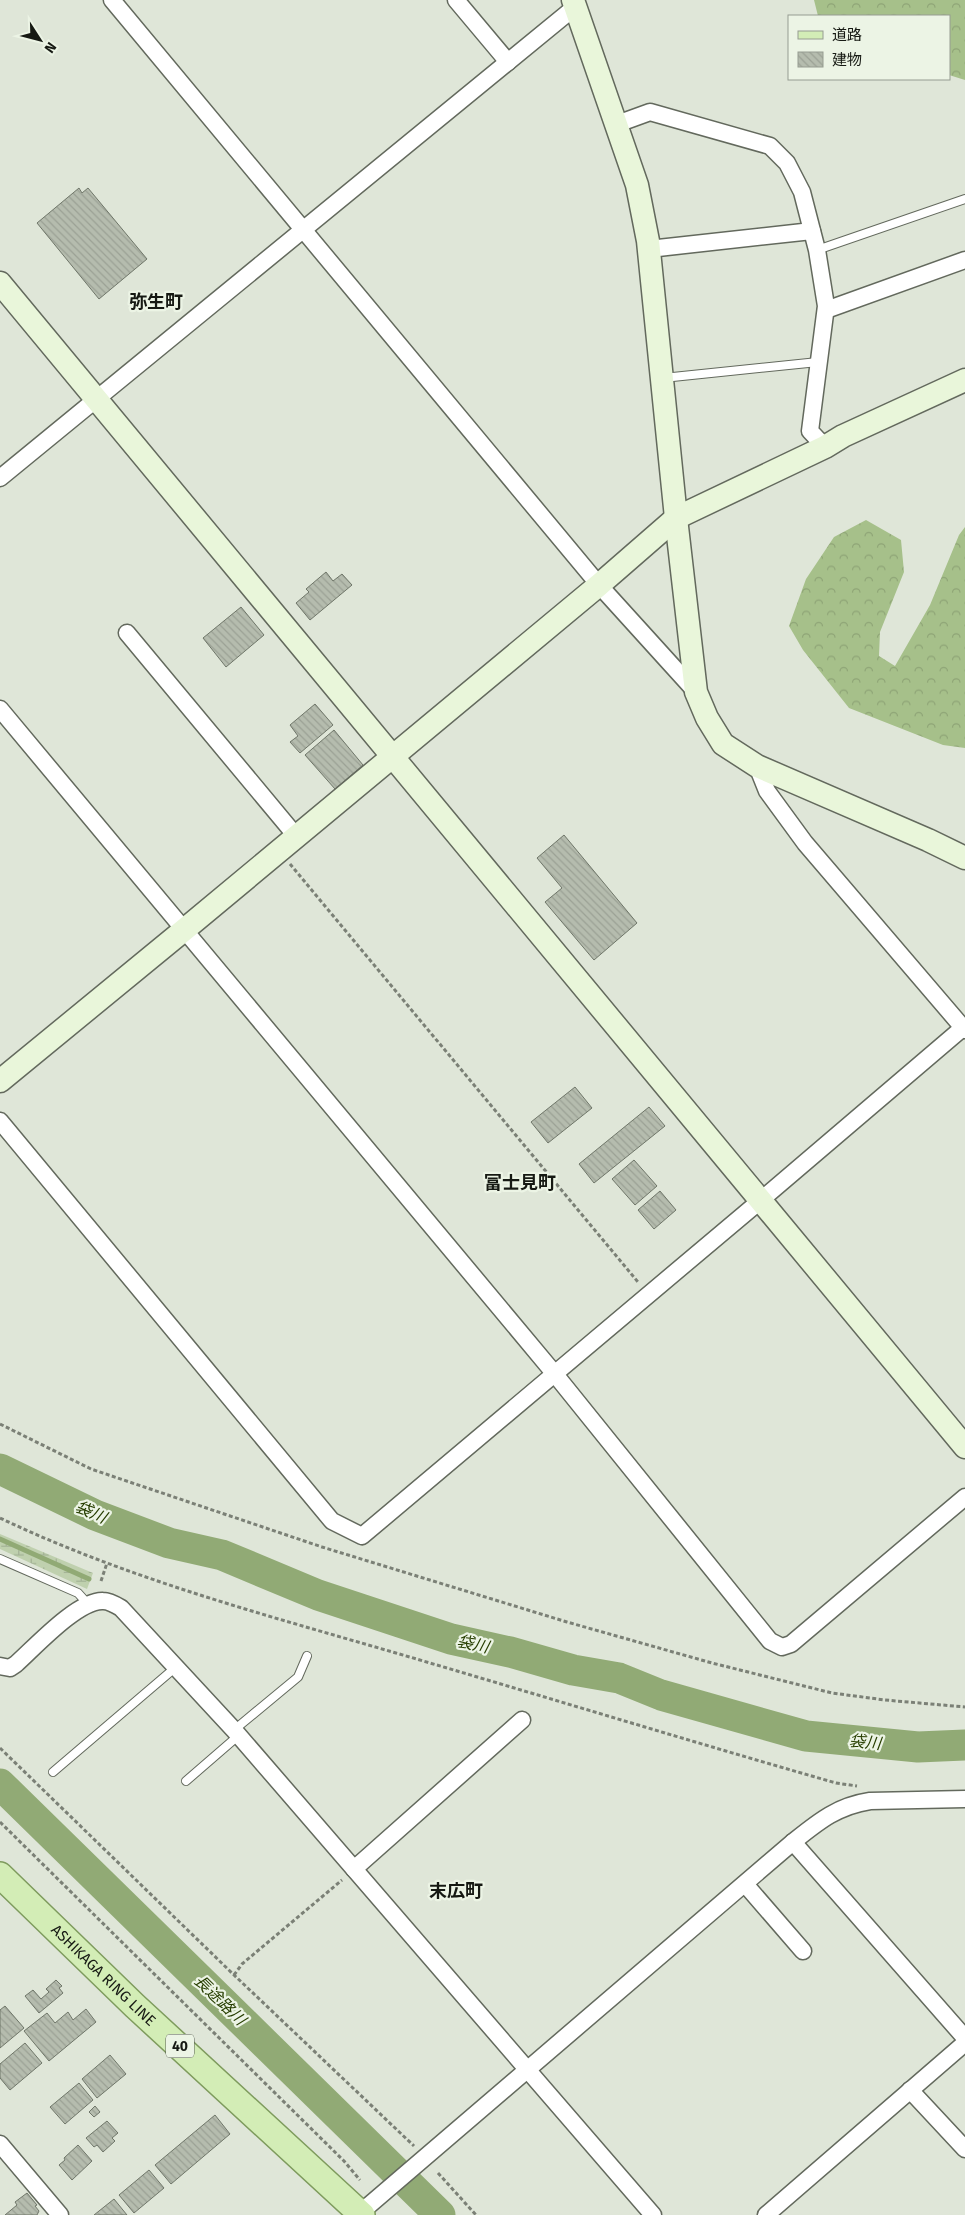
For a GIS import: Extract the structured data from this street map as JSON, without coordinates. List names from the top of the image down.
{
  "streets": {
    "main road": ["ASHIKAGA RING LINE", "40"]
  },
  "districts": ["弥生町", "富士見町", "末広町"],
  "water": ["袋川", "長途路川"],
  "legend": ["道路", "建物"],
  "north": "bottom right"
}
